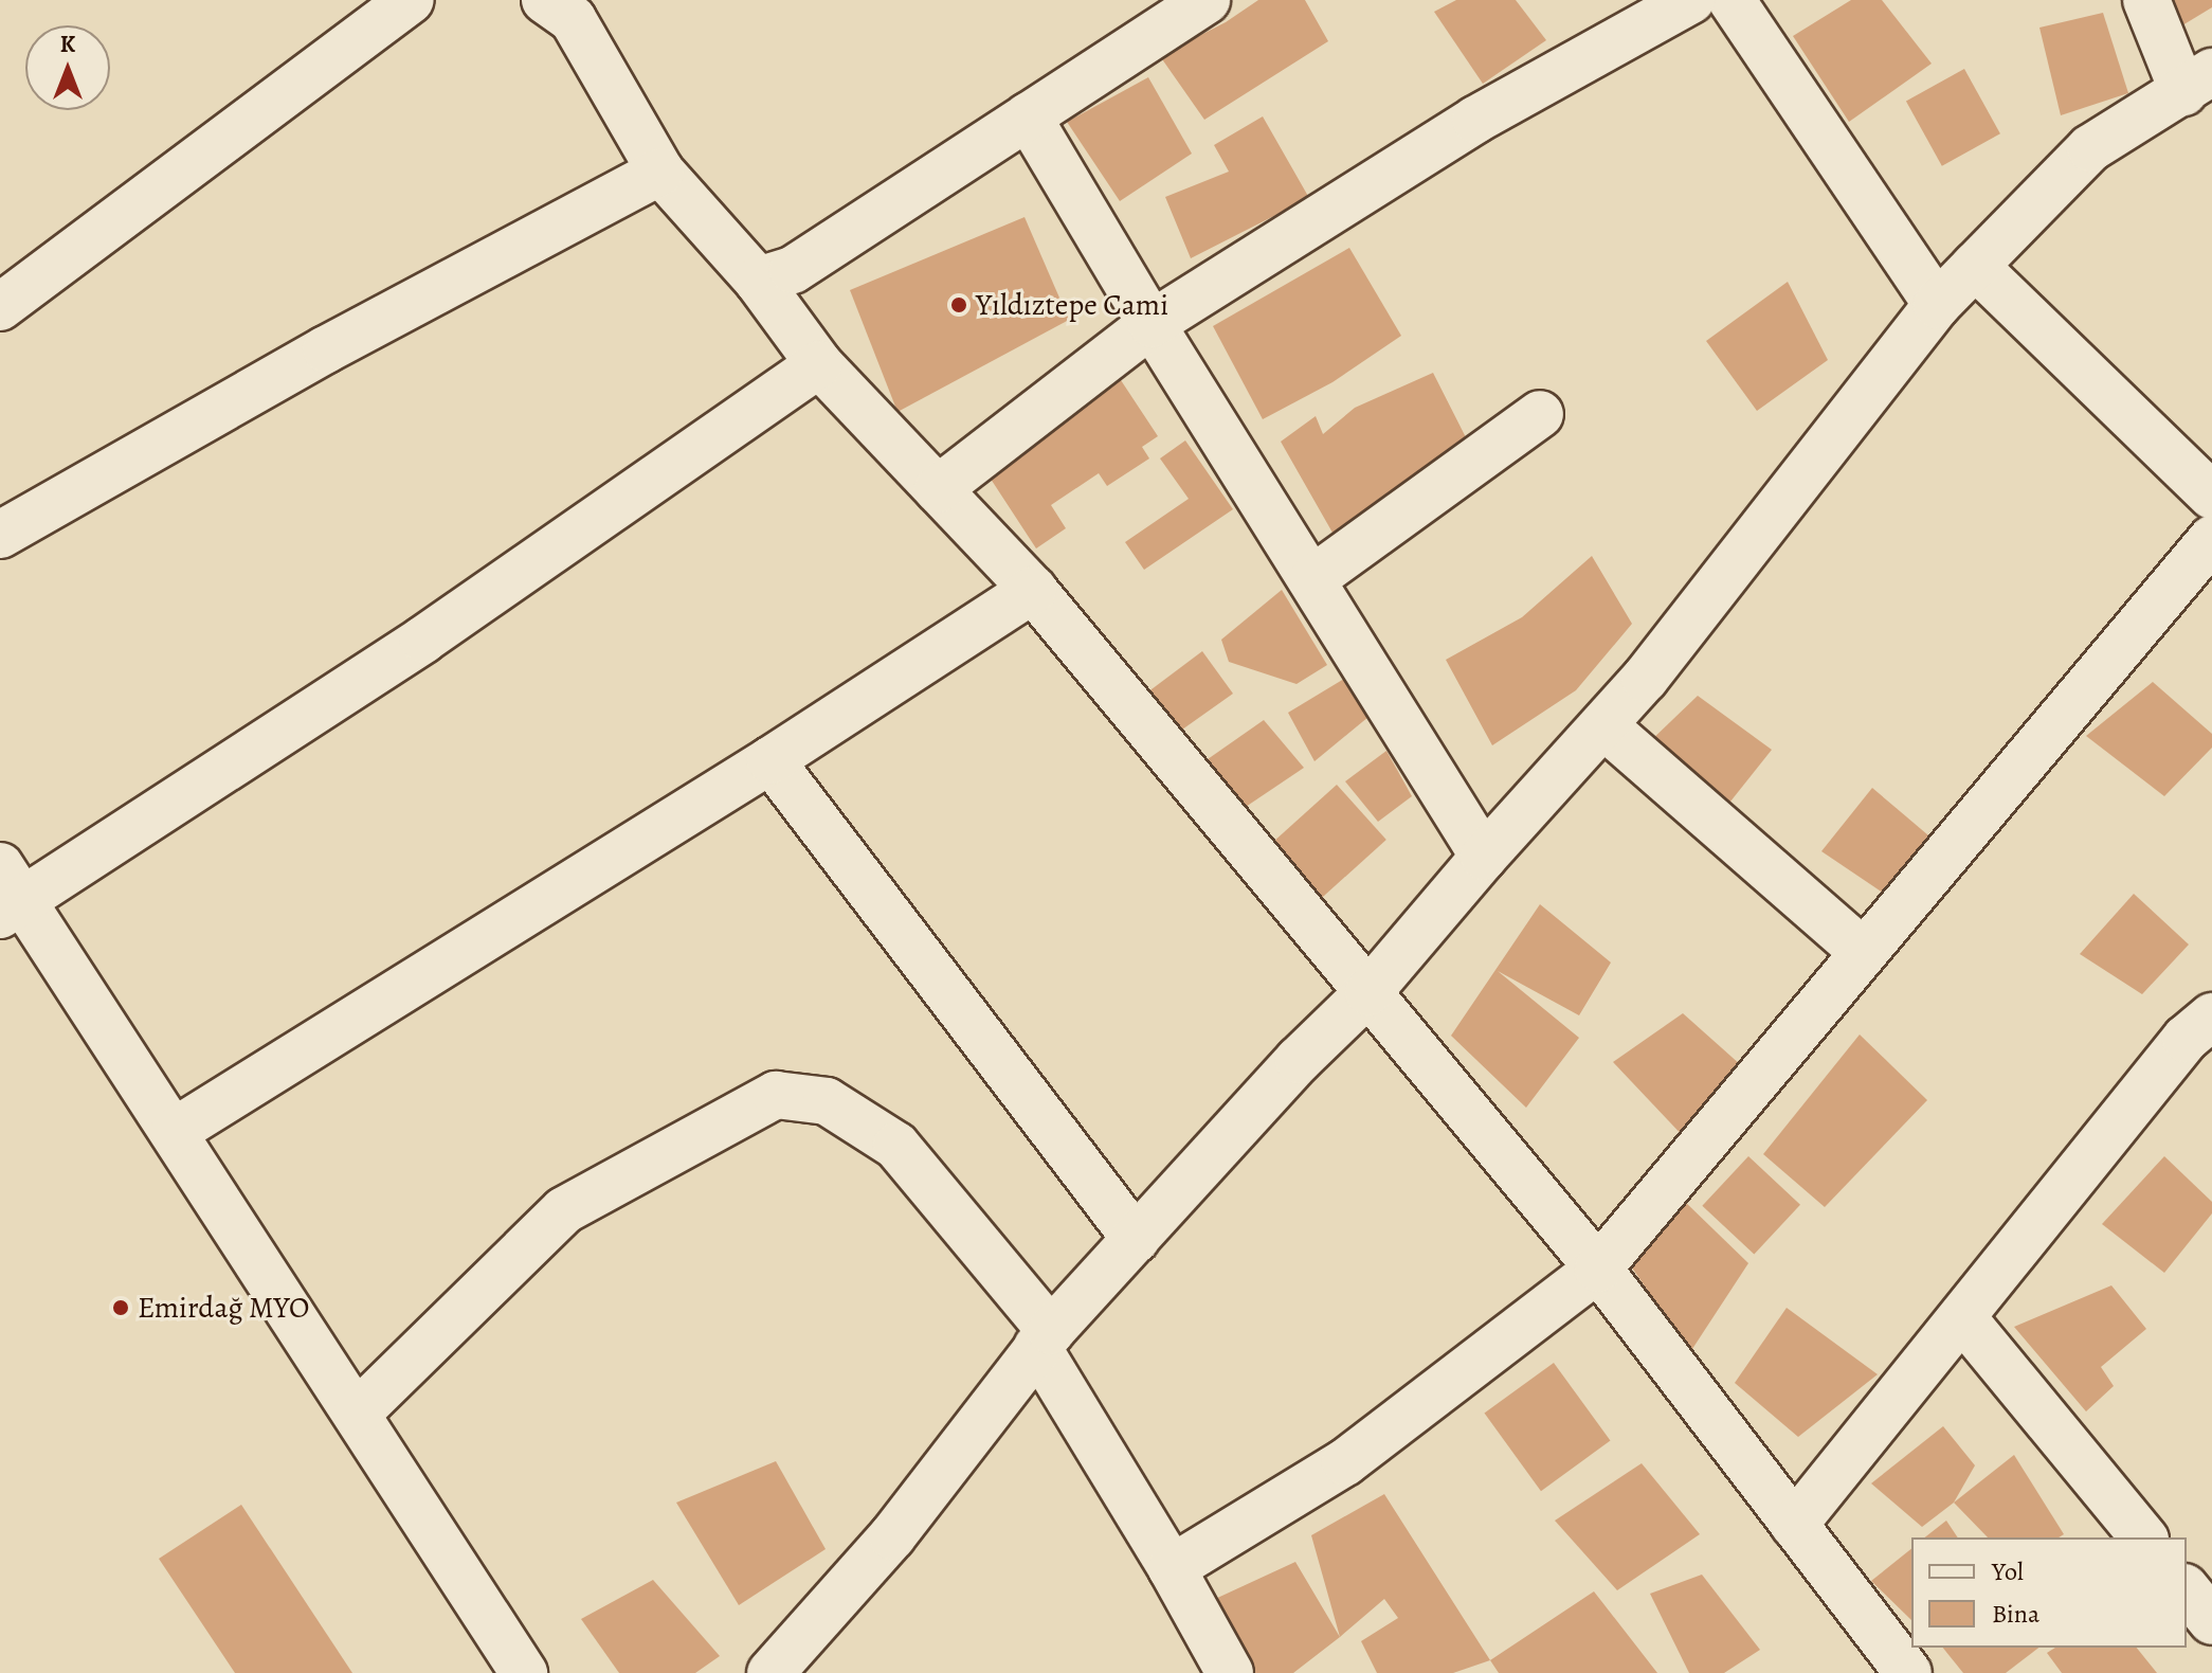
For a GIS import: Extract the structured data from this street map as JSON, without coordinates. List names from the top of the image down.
{
  "places": ["Yıldıztepe Cami", "Emirdağ MYO"],
  "legend": ["Yol", "Bina"],
  "north": "top"
}
